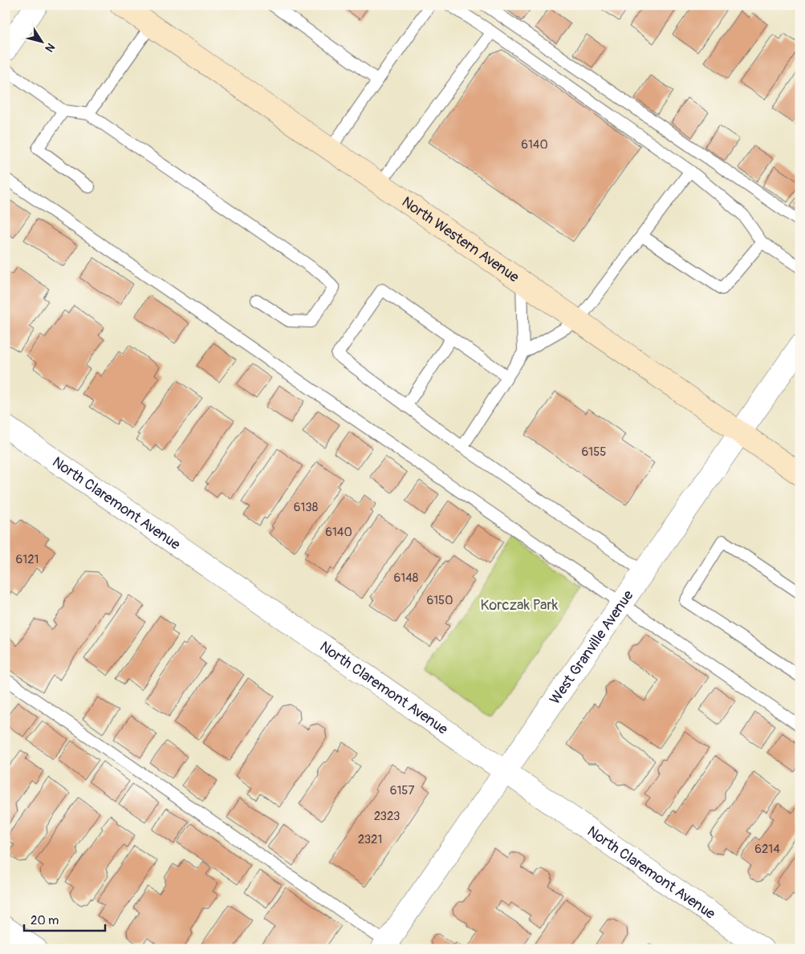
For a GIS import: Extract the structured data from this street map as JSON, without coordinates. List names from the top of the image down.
{
  "streets": {
    "main road": ["North Western Avenue"],
    "street": ["North Claremont Avenue", "West Granville Avenue"]
  },
  "crossings": [
    ["North Western Avenue", "West Granville Avenue"],
    ["North Claremont Avenue", "West Granville Avenue"]
  ],
  "parks": ["Korczak Park"],
  "house_numbers": [
    "6140",
    "6155",
    "6138",
    "6140",
    "6121",
    "6148",
    "6150",
    "6157",
    "2323",
    "2321",
    "6214"
  ],
  "scale_bar": "20 m",
  "north": "bottom right"
}
